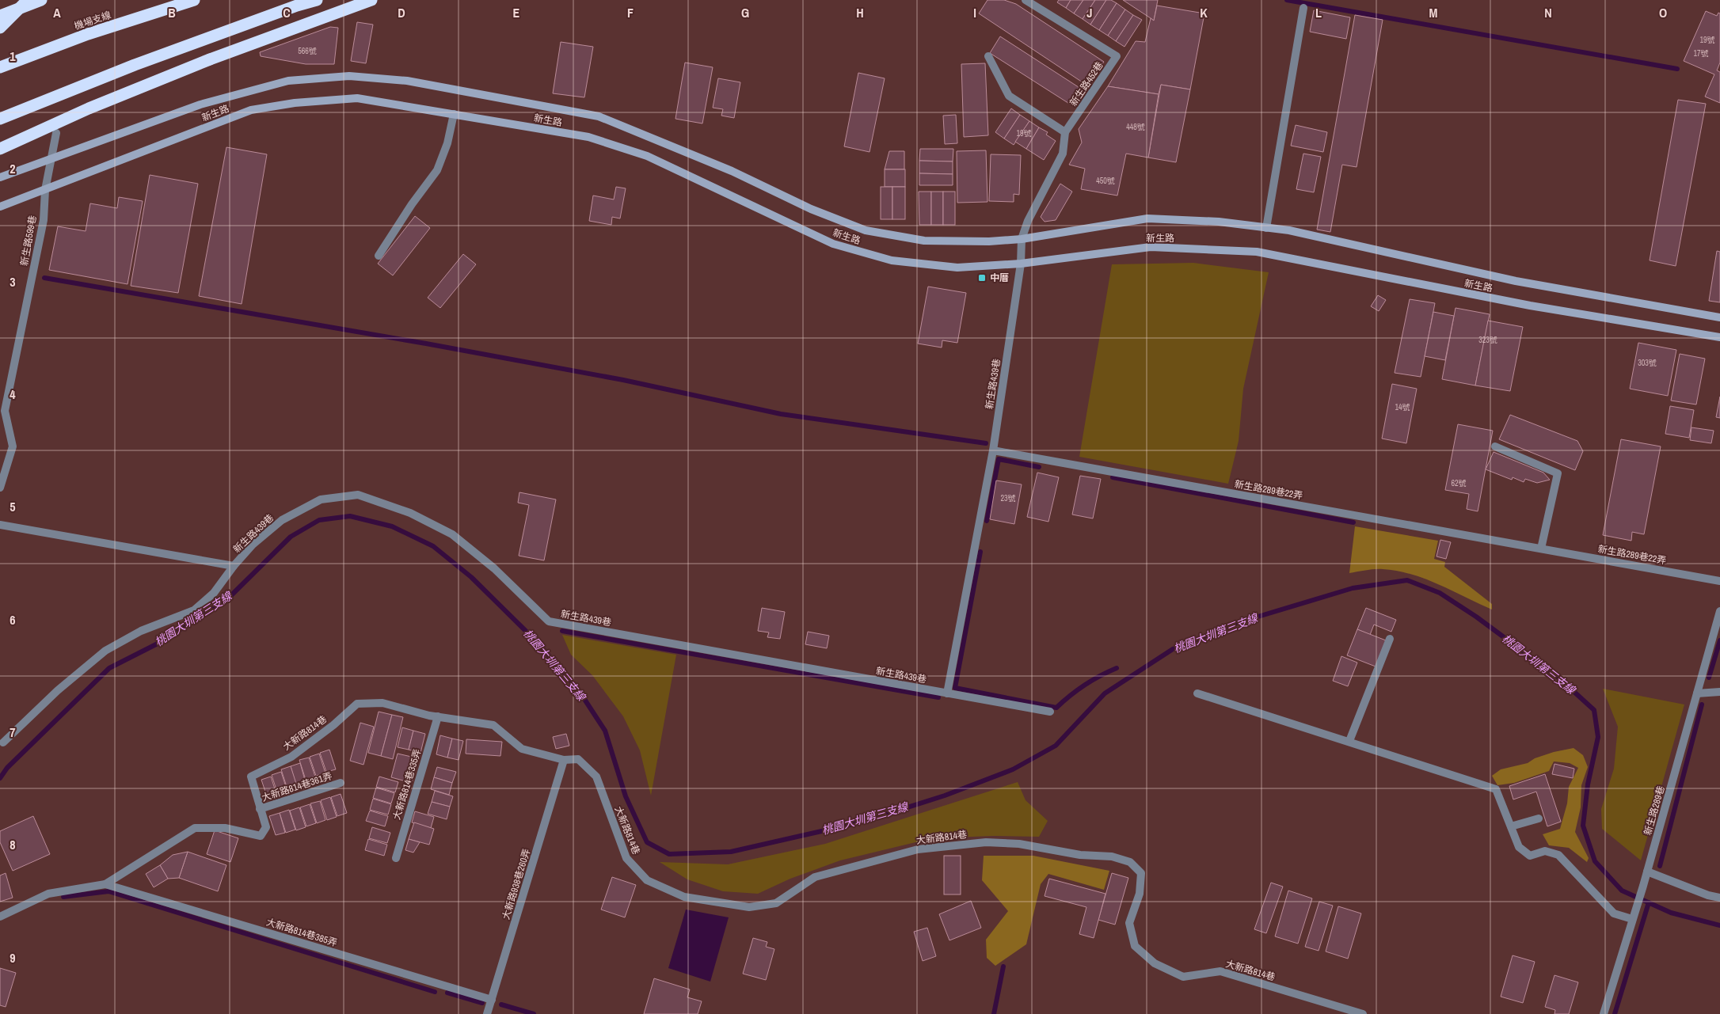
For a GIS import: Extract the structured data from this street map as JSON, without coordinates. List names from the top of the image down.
{
  "streets": {
    "highway": ["機場支線"],
    "main road": ["新生路"],
    "street": [
      "新生路452巷",
      "新生路599巷",
      "新生路439巷",
      "新生路289巷22弄",
      "大新路814巷",
      "大新路814巷335弄",
      "大新路814巷361弄",
      "新生路289巷",
      "大新路938巷260弄",
      "大新路814巷385弄"
    ]
  },
  "crossings": [
    ["新生路452巷", "新生路"],
    ["新生路452巷", "新生路439巷"],
    ["新生路", "新生路599巷"],
    ["新生路", "新生路439巷"],
    ["新生路439巷", "新生路289巷22弄"],
    ["大新路814巷", "大新路814巷335弄"],
    ["大新路814巷", "大新路814巷361弄"],
    ["大新路814巷", "大新路938巷260弄"],
    ["大新路814巷", "大新路814巷385弄"],
    ["大新路938巷260弄", "大新路814巷385弄"]
  ],
  "water": ["桃園大圳第三支線"],
  "places": {
    "transit": ["中厝"]
  },
  "house_numbers": [
    "19號",
    "566號",
    "17號",
    "448號",
    "19號",
    "450號",
    "323號",
    "303號",
    "14號",
    "62號",
    "23號"
  ],
  "grid": {
    "columns": [
      "A",
      "B",
      "C",
      "D",
      "E",
      "F",
      "G",
      "H",
      "I",
      "J",
      "K",
      "L",
      "M",
      "N",
      "O"
    ],
    "rows": [
      "1",
      "2",
      "3",
      "4",
      "5",
      "6",
      "7",
      "8",
      "9"
    ]
  }
}
